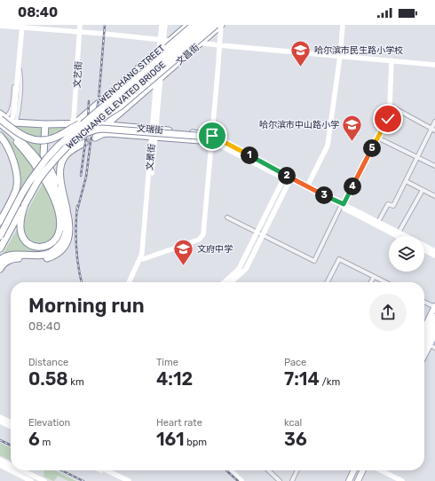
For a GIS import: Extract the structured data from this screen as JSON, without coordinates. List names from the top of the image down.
{
  "streets": {
    "highway": [
      "文昌街",
      "WENCHANG STREET",
      "WENCHANG ELEVATED BRIDGE",
      "文瑞街"
    ],
    "street": ["文艺街", "文景街"]
  },
  "crossings": [
    ["文昌街", "文瑞街"],
    ["文昌街", "文景街"],
    ["WENCHANG STREET", "文艺街"],
    ["WENCHANG STREET", "文景街"],
    ["WENCHANG ELEVATED BRIDGE", "文瑞街"],
    ["文瑞街", "文景街"]
  ],
  "places": {
    "school or university": ["哈尔滨市民生路小学校", "哈尔滨市中山路小学", "文府中学"]
  },
  "page": {
    "status": "08:40",
    "pins": [
      "5",
      "1",
      "2",
      "4",
      "3"
    ],
    "heading": ["Morning run", "08:40"],
    "stats": [
      ["Distance", "0.58 km"],
      ["Time", "4:12"],
      ["Pace", "7:14 /km"],
      ["Elevation", "6 m"],
      ["Heart rate", "161 bpm"],
      ["kcal", "36"]
    ]
  }
}
